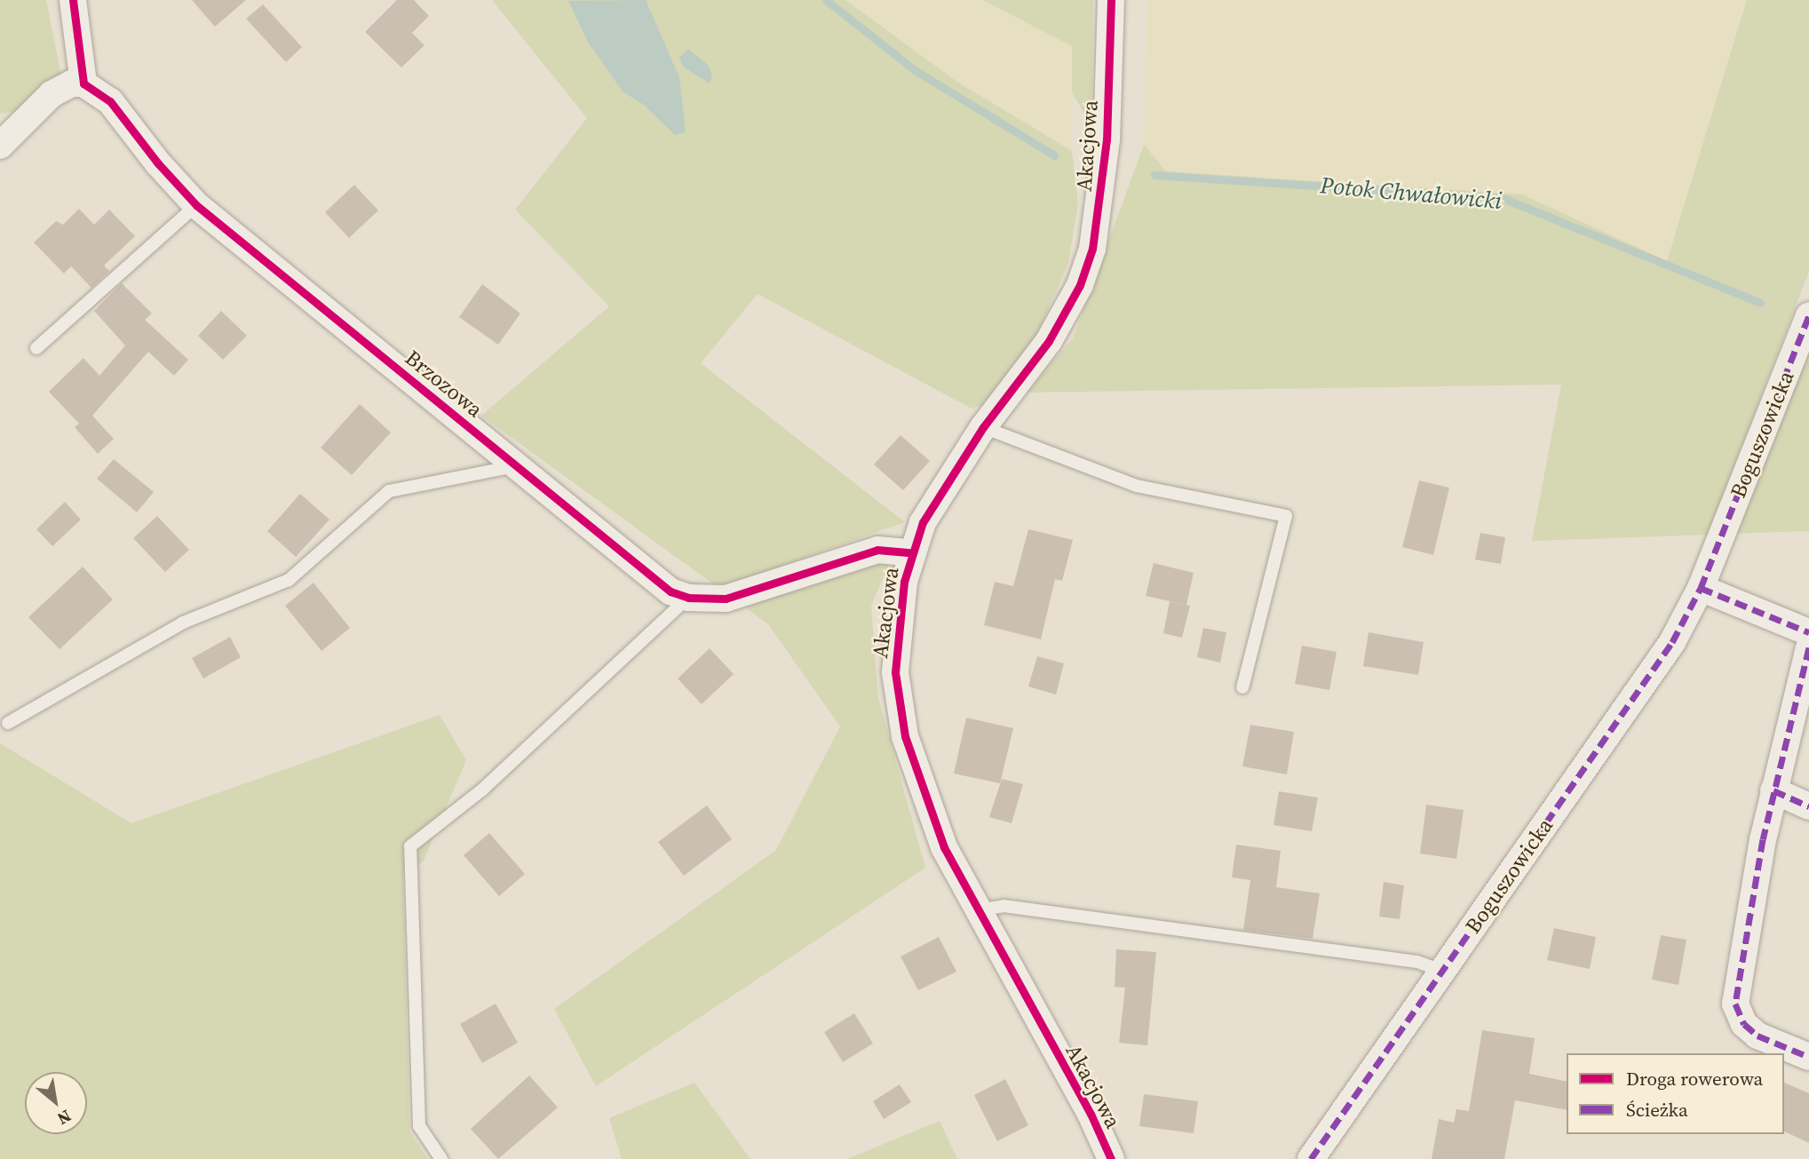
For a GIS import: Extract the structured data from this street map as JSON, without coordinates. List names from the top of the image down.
{
  "streets": {
    "street": ["Akacjowa", "Brzozowa", "Boguszowicka"]
  },
  "crossings": [
    ["Akacjowa", "Brzozowa"]
  ],
  "water": ["Potok Chwałowicki"],
  "legend": ["Droga rowerowa", "Ścieżka"],
  "north": "bottom right"
}
